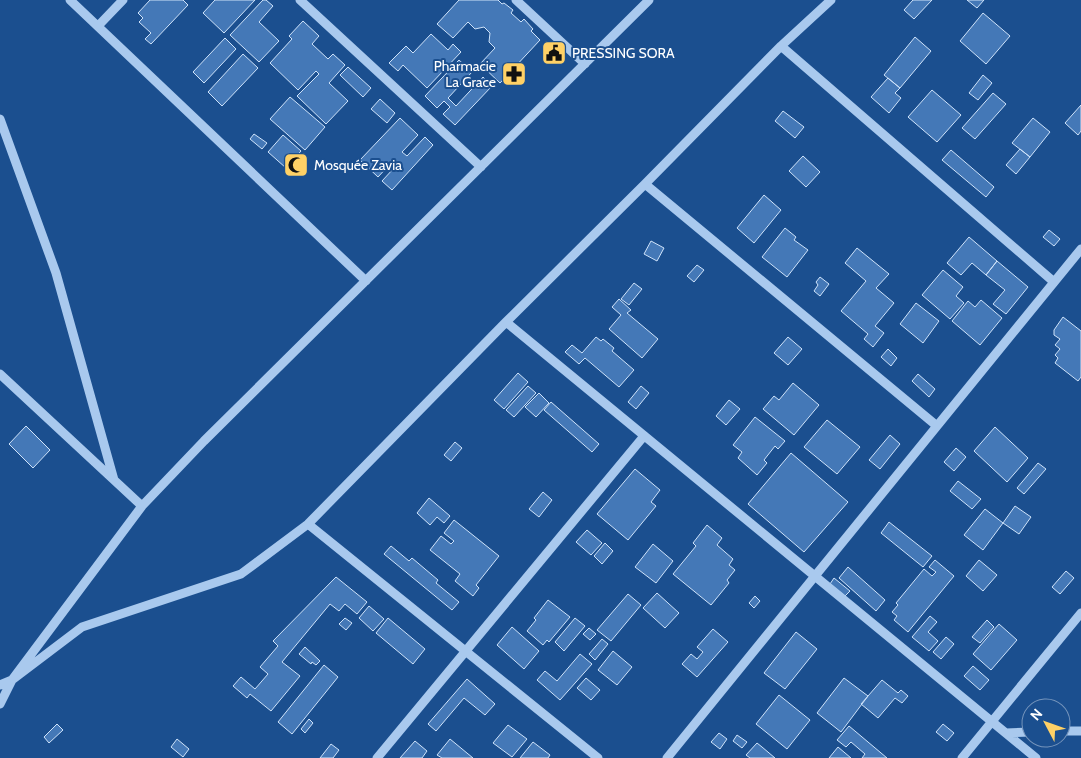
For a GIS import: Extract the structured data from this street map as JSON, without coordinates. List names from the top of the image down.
{
  "places": {
    "public building": ["PRESSING SORA"],
    "pharmacy": ["Pharmacie La Grace"],
    "mosque": ["Mosquée Zavia"]
  },
  "north": "top left"
}
